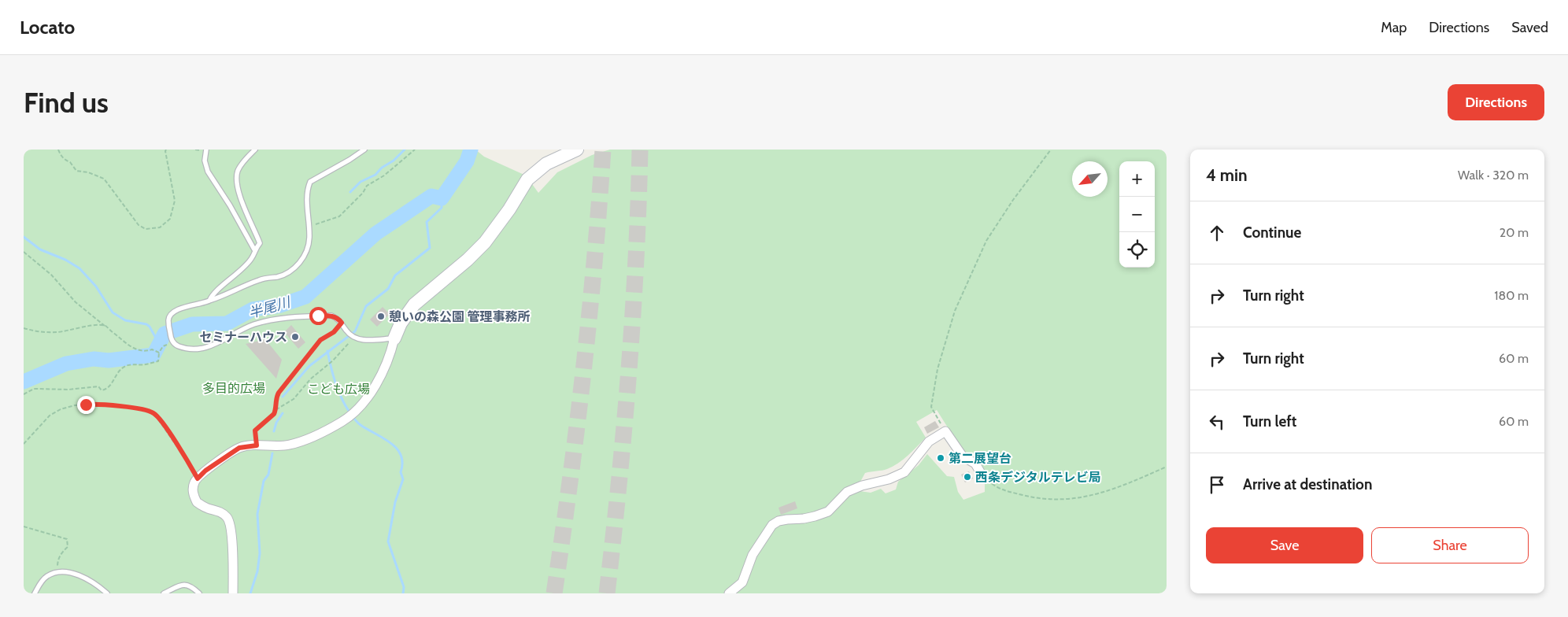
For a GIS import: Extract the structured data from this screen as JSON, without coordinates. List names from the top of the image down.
{
  "water": ["半尾川"],
  "parks": ["多目的広場", "こども広場"],
  "places": [
    "憩いの森公園 管理事務所",
    "セミナーハウス",
    "第二展望台",
    "西条デジタルテレビ局"
  ],
  "north": "bottom left",
  "page": {
    "header": "Locato",
    "nav": ["Map", "Directions", "Saved"],
    "buttons": [
      "Directions",
      ["Save", "Share"]
    ],
    "title": "Find us",
    "heading": ["4 min", "Walk · 320 m"],
    "map_buttons": ["+", "−"],
    "list": [
      ["Continue", "20 m"],
      ["Turn right", "180 m"],
      ["Turn right", "60 m"],
      ["Turn left", "60 m"],
      "Arrive at destination"
    ]
  }
}
